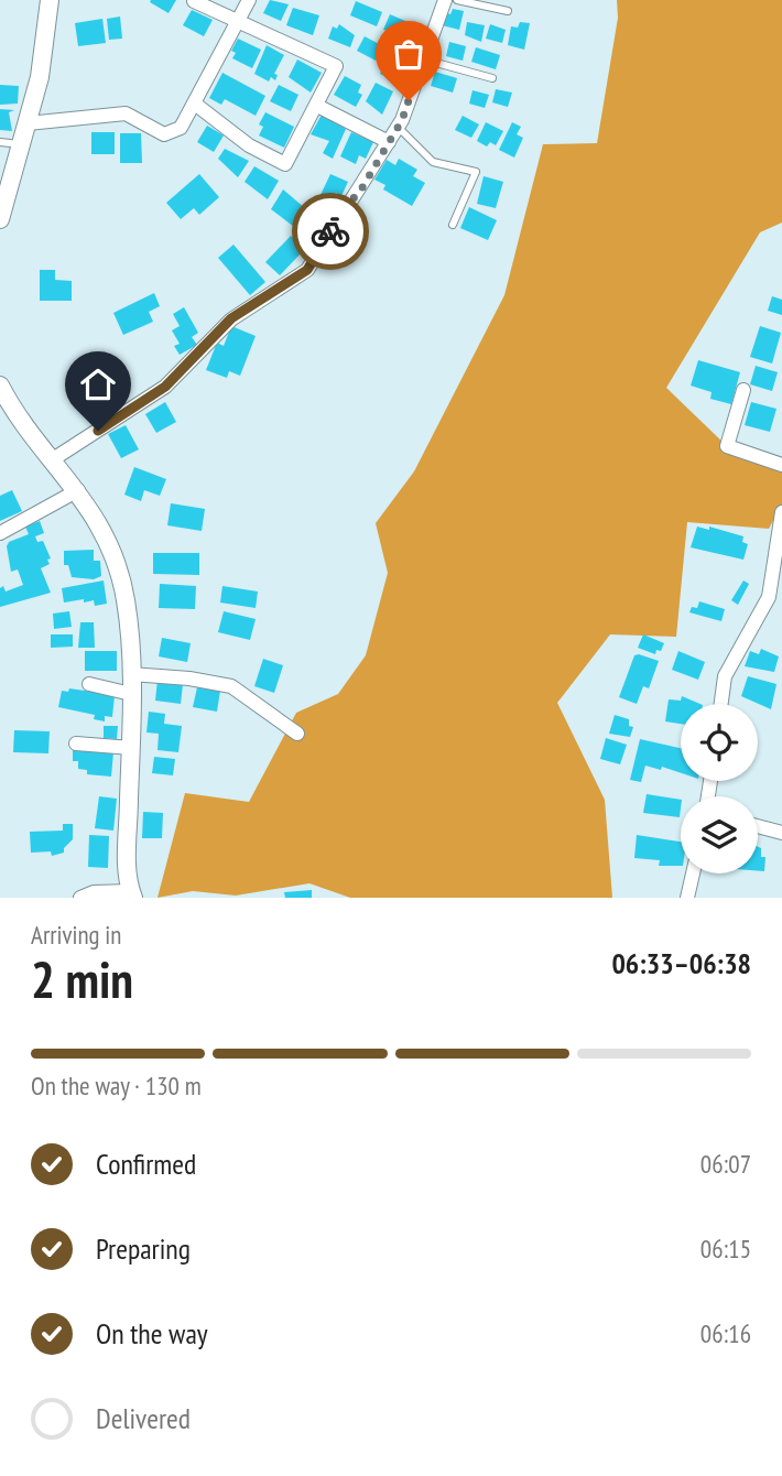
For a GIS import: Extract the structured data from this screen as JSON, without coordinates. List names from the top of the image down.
{
  "page": {
    "heading": ["2 min", "Arriving in", "06:33–06:38"],
    "bar": "On the way · 130 m",
    "list": [
      ["Confirmed", "06:07"],
      ["Preparing", "06:15"],
      ["On the way", "06:16"],
      "Delivered"
    ]
  }
}
